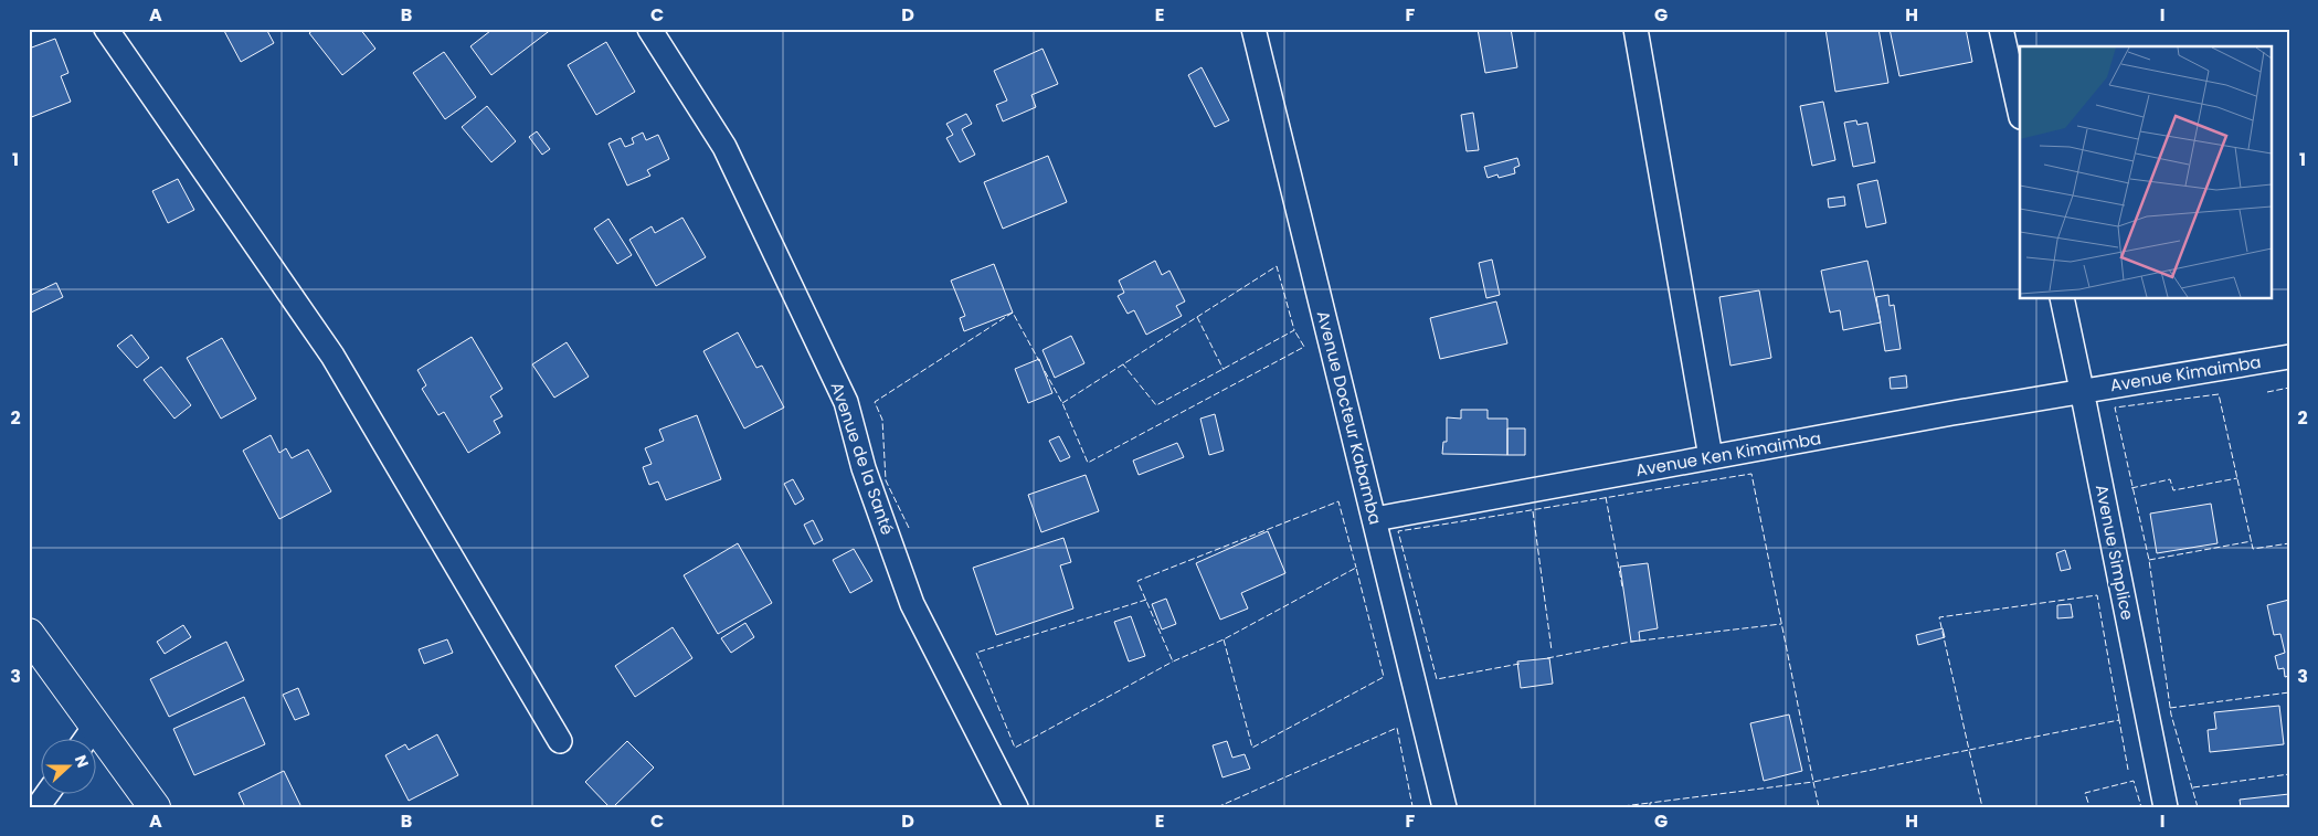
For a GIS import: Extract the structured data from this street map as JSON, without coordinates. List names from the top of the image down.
{
  "streets": {
    "street": [
      "Avenue Kimaimba",
      "Avenue Docteur Kabamba",
      "Avenue Ken Kimaimba",
      "Avenue de la Santé",
      "Avenue Simplice"
    ]
  },
  "crossings": [
    ["Avenue Kimaimba", "Avenue Ken Kimaimba"],
    ["Avenue Kimaimba", "Avenue Simplice"],
    ["Avenue Docteur Kabamba", "Avenue Ken Kimaimba"],
    ["Avenue Ken Kimaimba", "Avenue Simplice"]
  ],
  "north": "right",
  "grid": {
    "columns": [
      "A",
      "B",
      "C",
      "D",
      "E",
      "F",
      "G",
      "H",
      "I"
    ],
    "rows": ["1", "2", "3"]
  }
}
